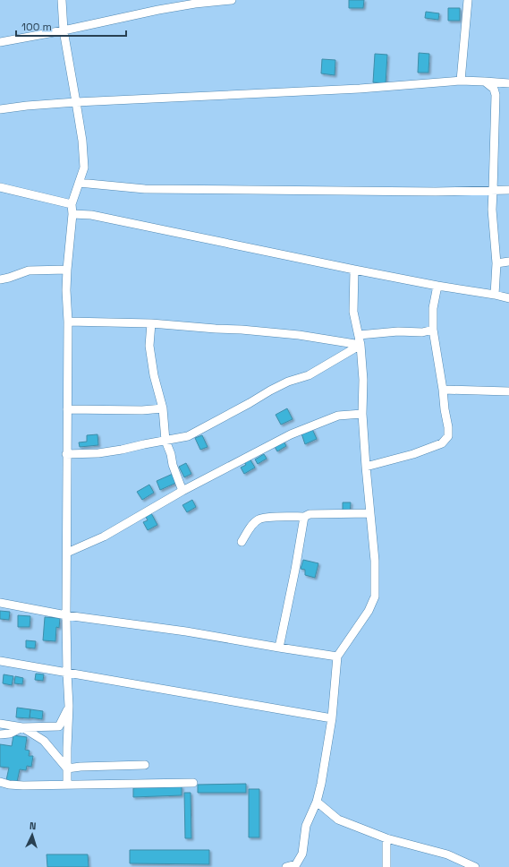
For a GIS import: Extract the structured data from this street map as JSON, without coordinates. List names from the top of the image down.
{
  "scale_bar": "100 m",
  "north": "top"
}
